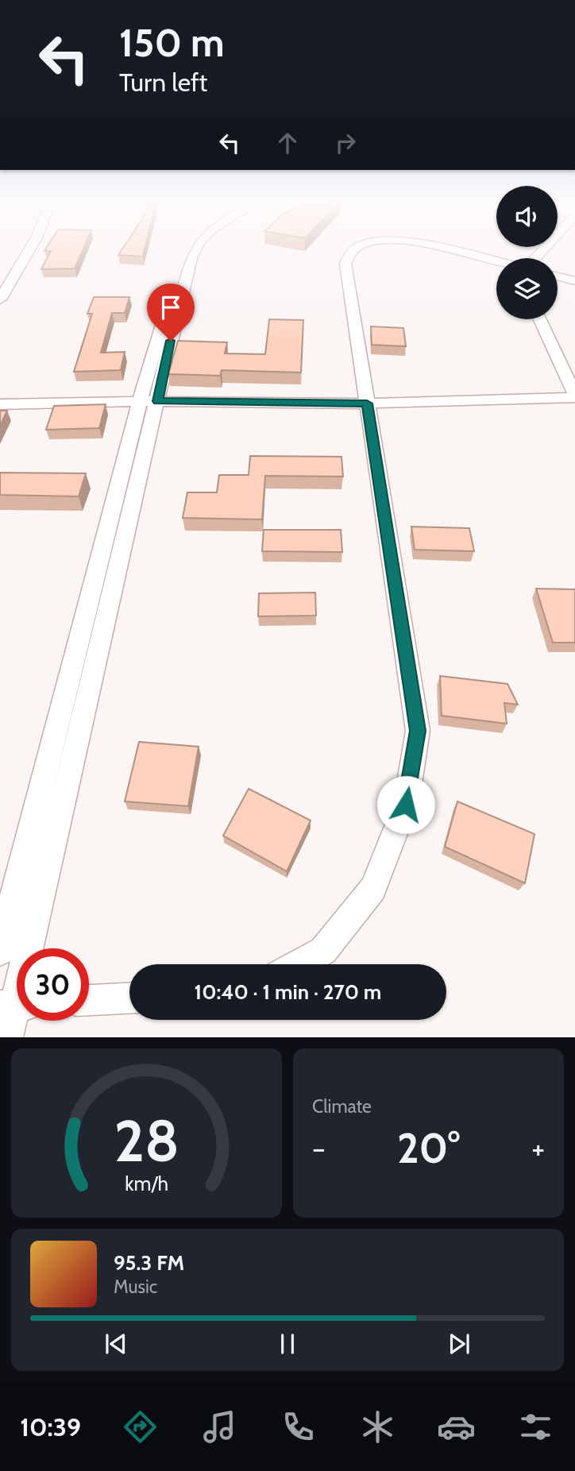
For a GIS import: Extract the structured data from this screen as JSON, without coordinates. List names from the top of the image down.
{
  "page": {
    "turn": ["150 m", "Turn left"],
    "limit": "30",
    "trip": "10:40 · 1 min · 270 m",
    "tile": "Climate",
    "heat": ["−", "20°", "+"],
    "song": ["95.3 FM", "Music"],
    "tabs": "10:39",
    "gauge": ["28", "km/h"]
  }
}
